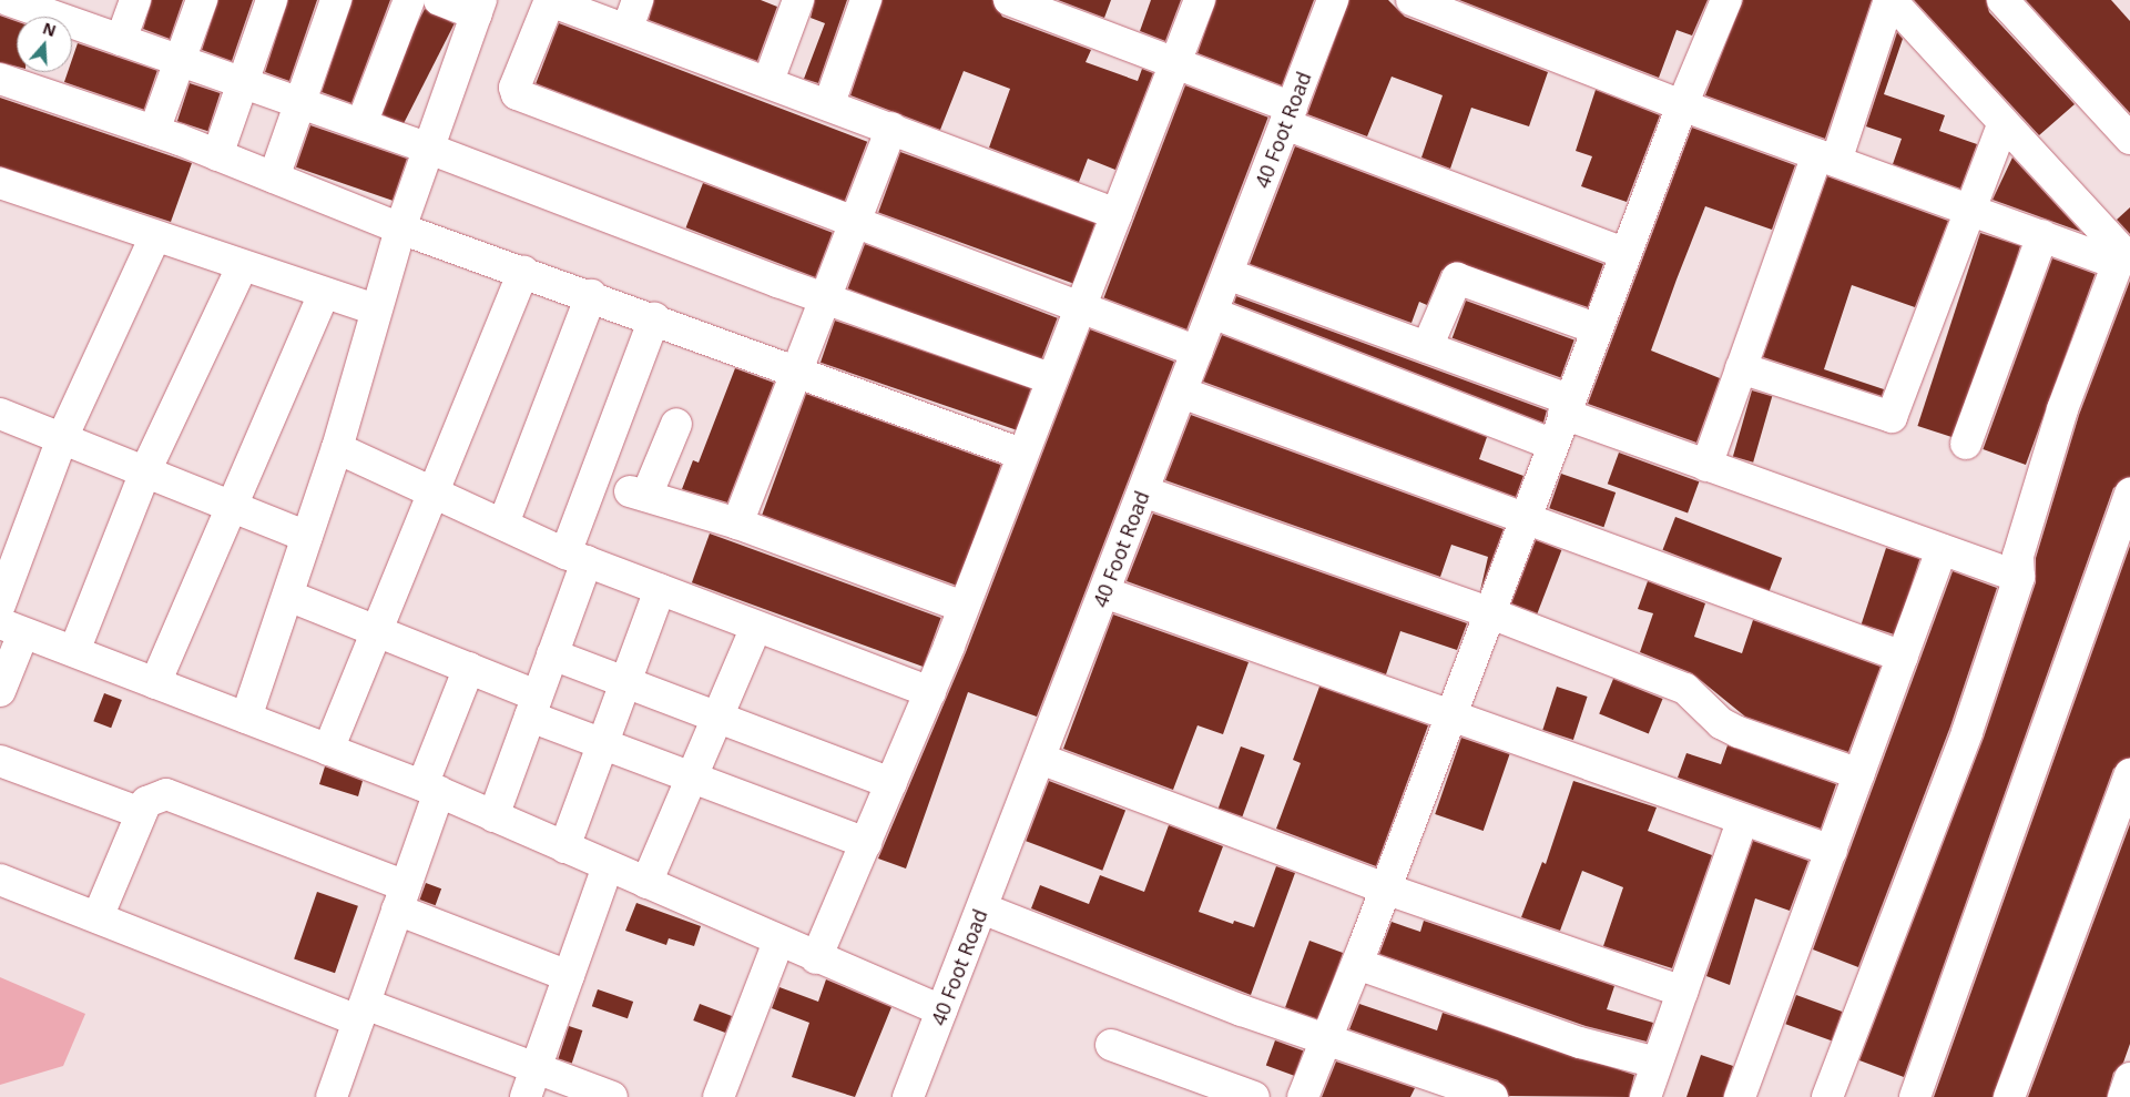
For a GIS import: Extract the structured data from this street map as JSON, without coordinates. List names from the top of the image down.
{
  "streets": {
    "street": ["40 Foot Road"]
  },
  "north": "top"
}
